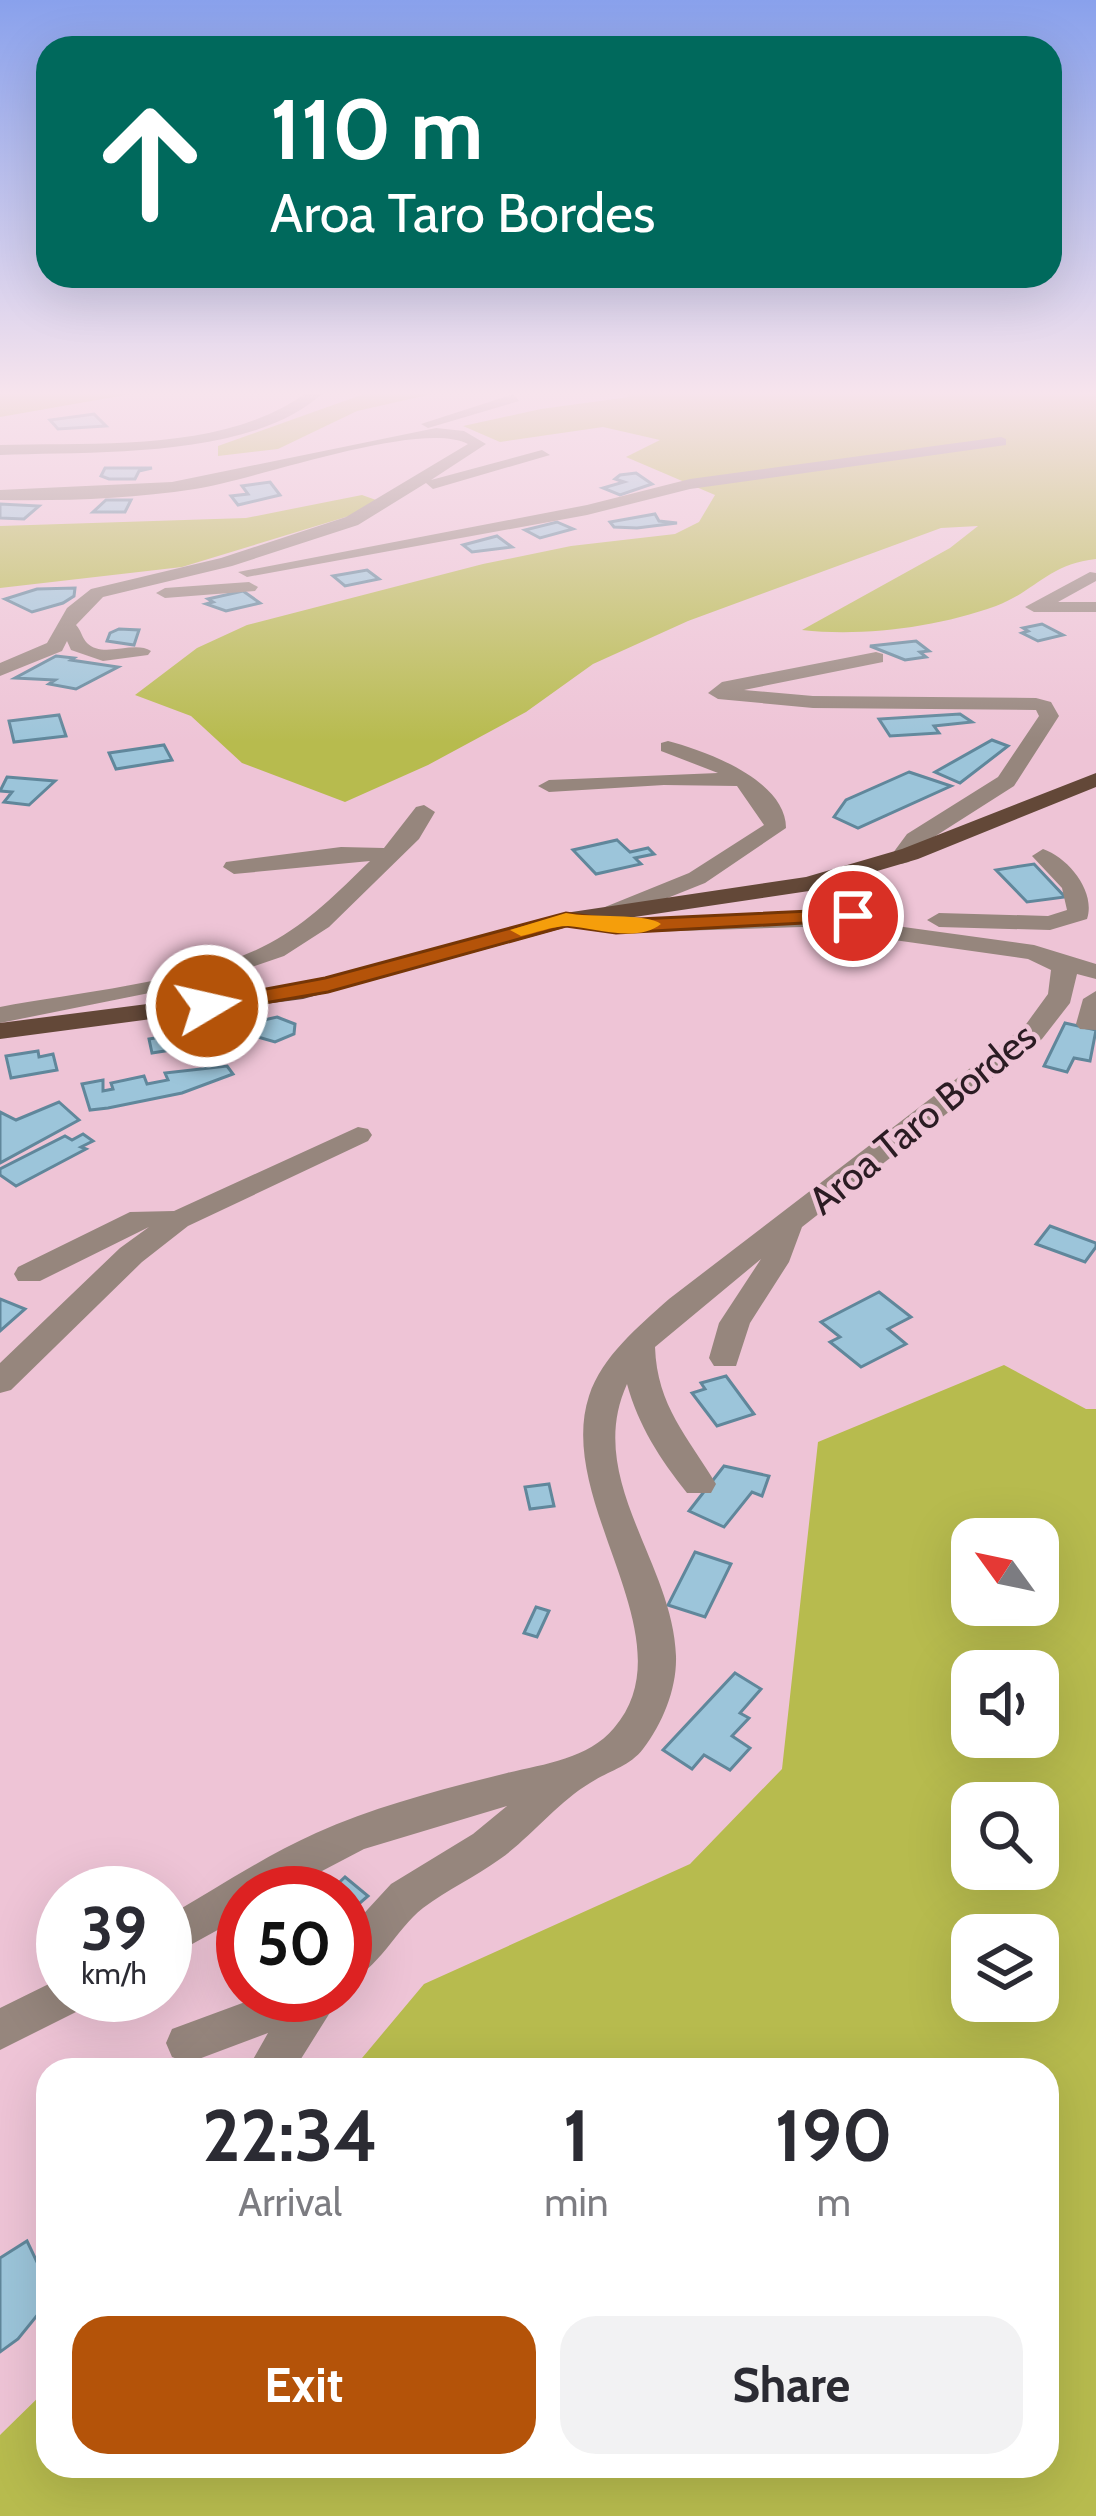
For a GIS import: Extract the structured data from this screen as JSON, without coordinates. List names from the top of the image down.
{
  "streets": {
    "street": ["Aroa Taro Bordes"]
  },
  "north": "top left",
  "page": {
    "turn": ["110 m", "Aroa Taro Bordes"],
    "speed": "39 km/h",
    "limit": "50",
    "eta": [
      "22:34",
      "Arrival",
      "1",
      "min",
      "190",
      "m"
    ],
    "buttons": ["Exit", "Share"]
  }
}
